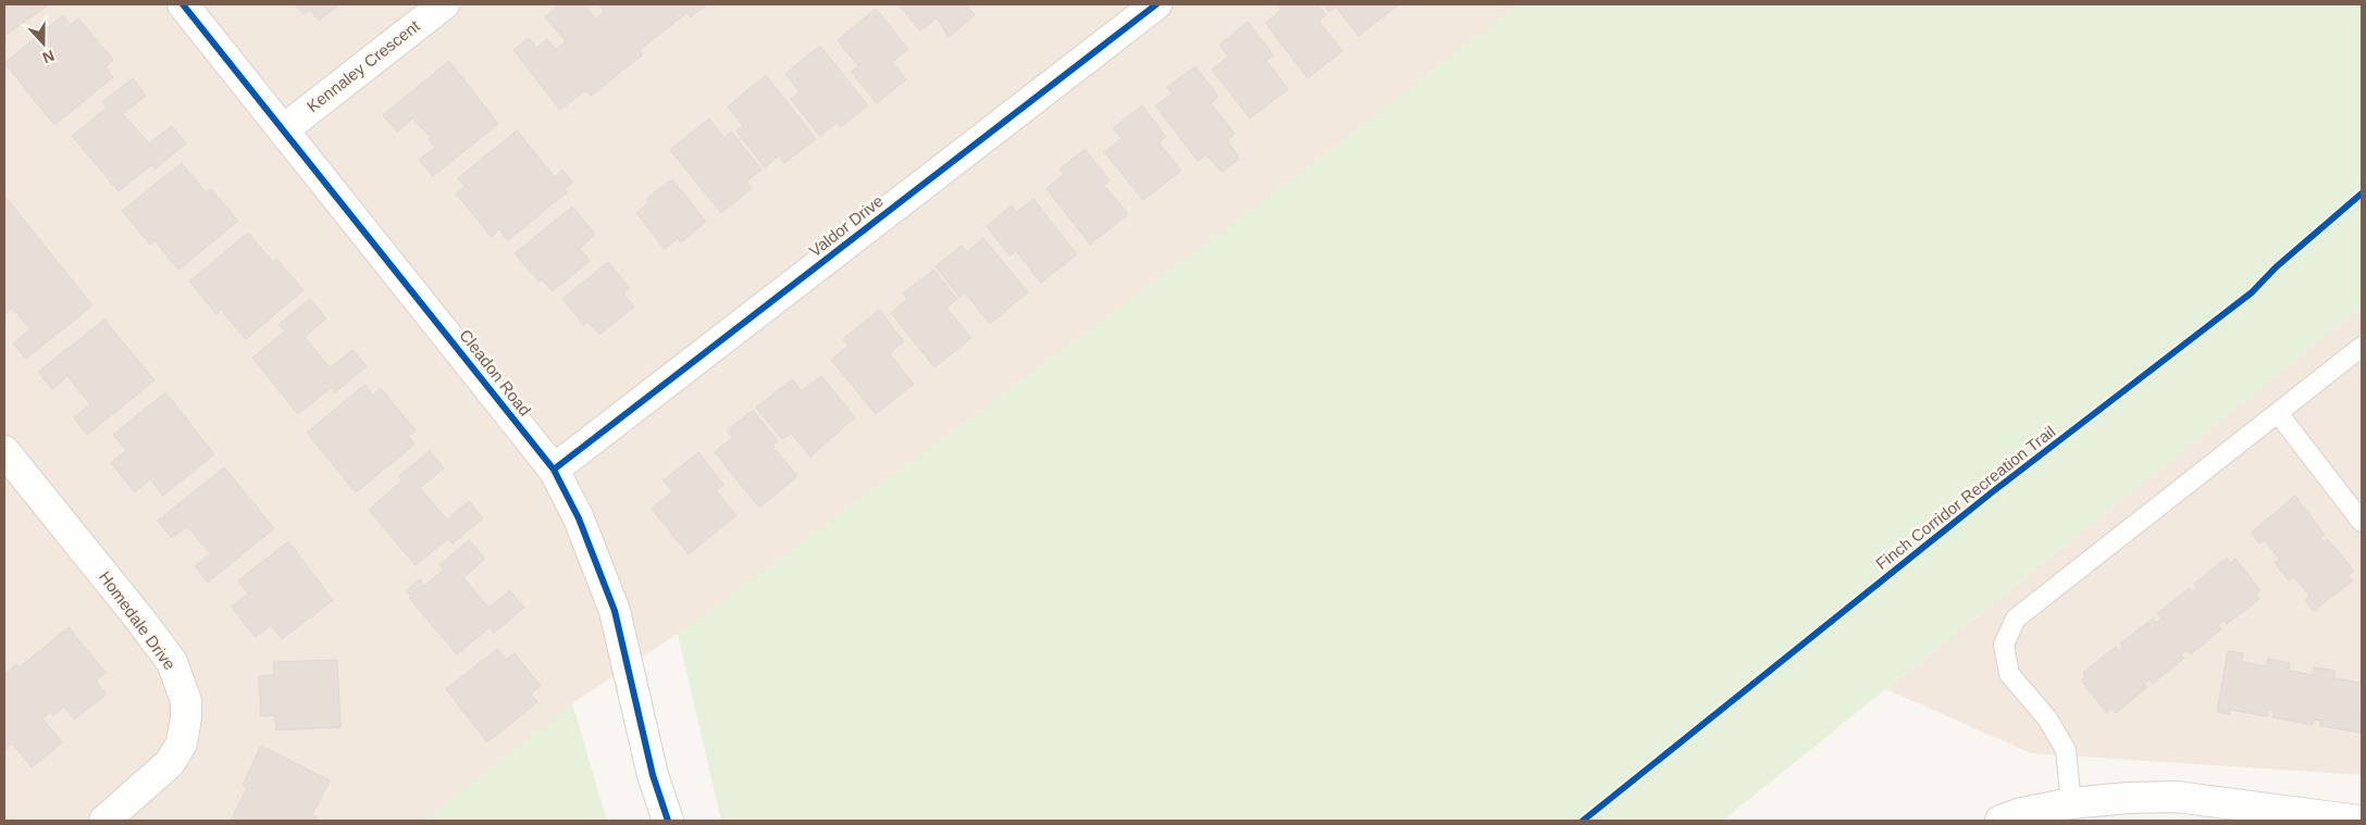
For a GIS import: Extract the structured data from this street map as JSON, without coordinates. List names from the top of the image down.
{
  "streets": {
    "street": [
      "Kennaley Crescent",
      "Valdor Drive",
      "Cleadon Road",
      "Homedale Drive"
    ],
    "cycle path": ["Finch Corridor Recreation Trail"]
  },
  "crossings": [
    ["Kennaley Crescent", "Cleadon Road"],
    ["Valdor Drive", "Cleadon Road"]
  ],
  "north": "bottom"
}
